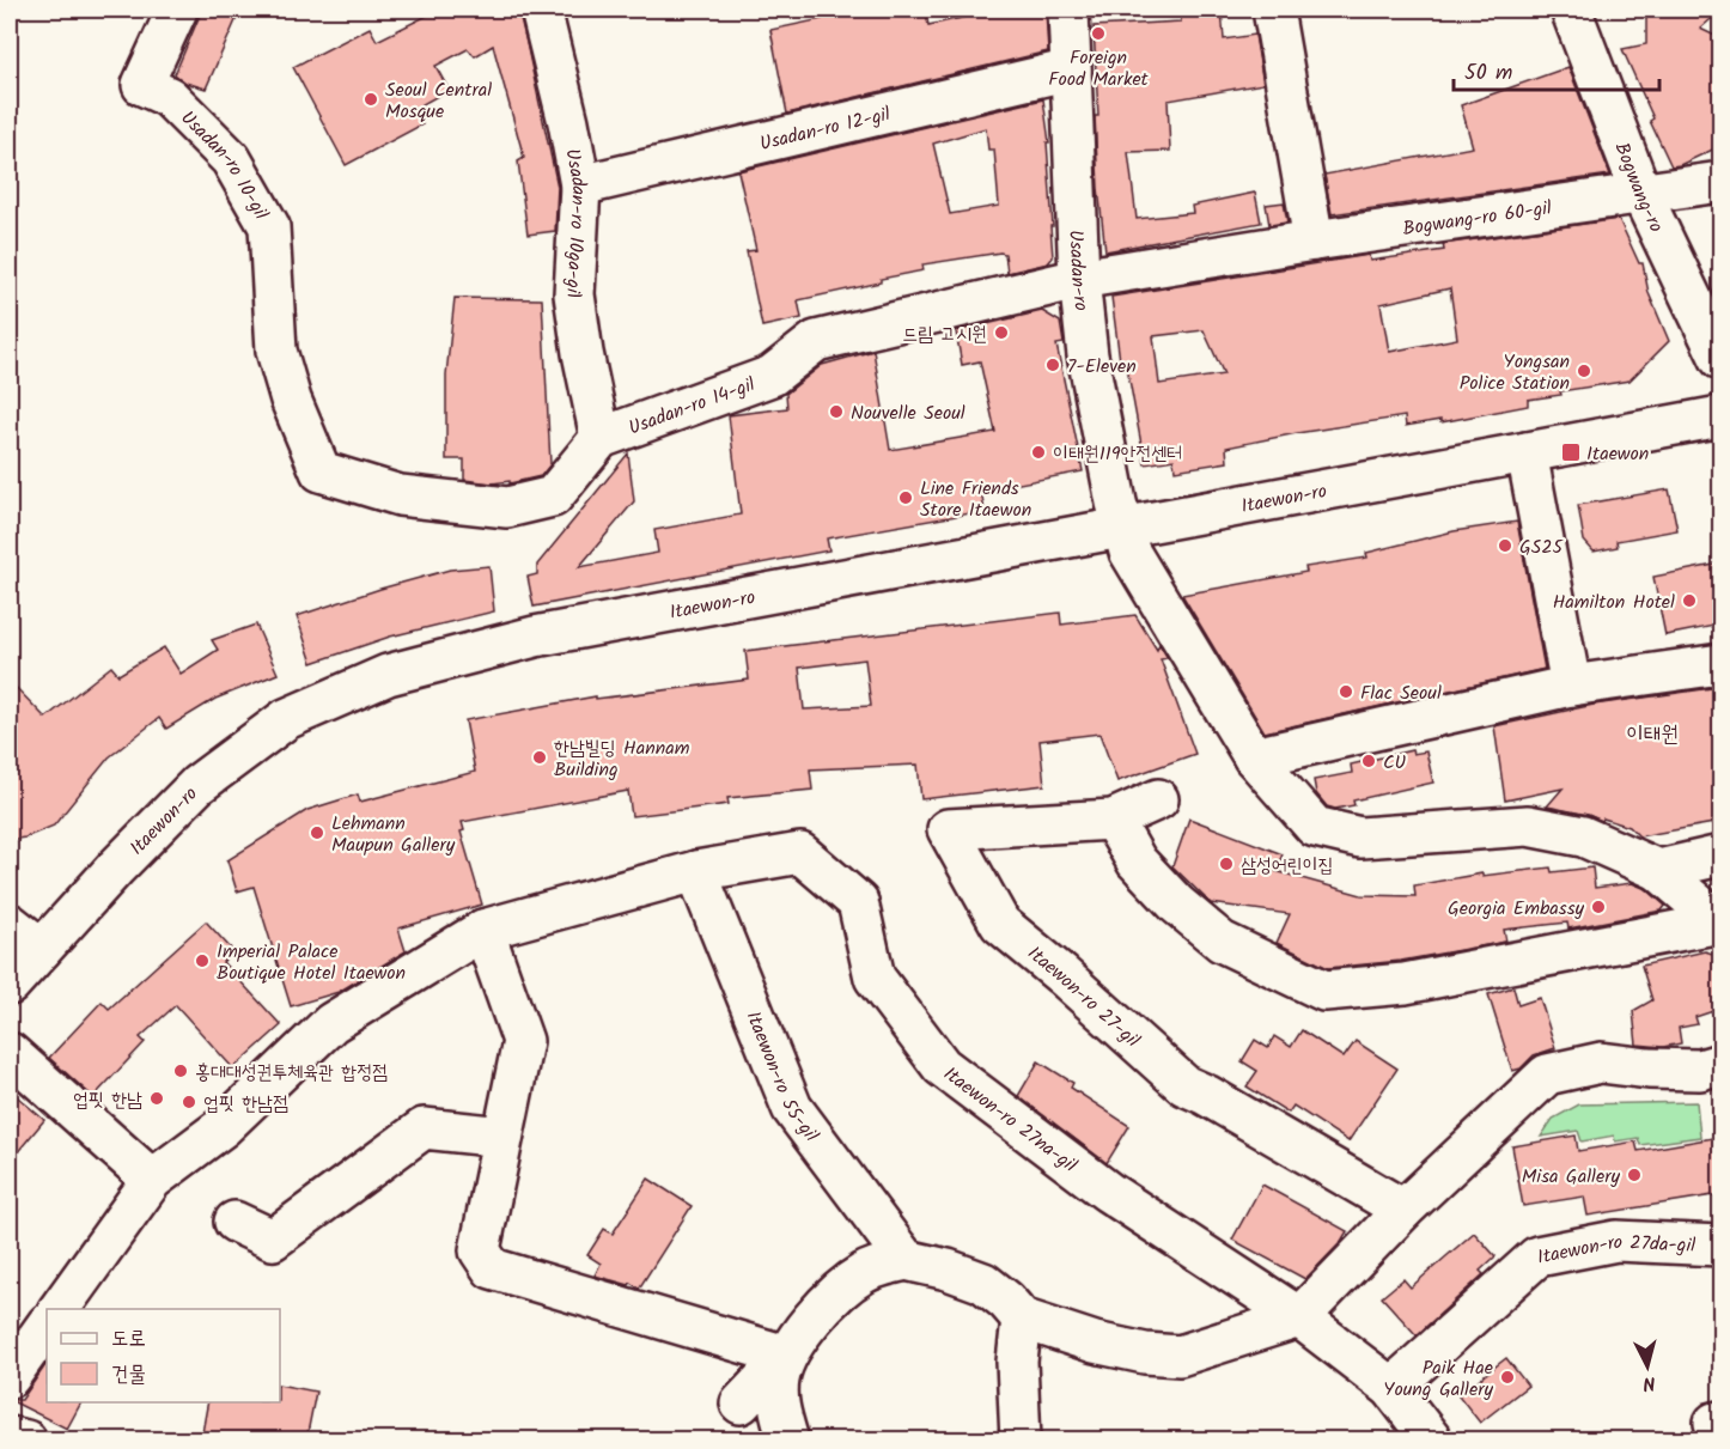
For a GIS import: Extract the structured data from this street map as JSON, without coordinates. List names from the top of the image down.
{
  "streets": {
    "street": [
      "Usadan-ro 12-gil",
      "Usadan-ro 10-gil",
      "Bogwang-ro",
      "Bogwang-ro 60-gil",
      "Usadan-ro 10ga-gil",
      "Usadan-ro",
      "Usadan-ro 14-gil",
      "Itaewon-ro",
      "Itaewon-ro 27-gil",
      "Itaewon-ro 55-gil",
      "Itaewon-ro 27na-gil",
      "Itaewon-ro 27da-gil"
    ]
  },
  "crossings": [
    ["Usadan-ro 12-gil", "Usadan-ro 10ga-gil"],
    ["Usadan-ro 12-gil", "Usadan-ro"],
    ["Usadan-ro 10-gil", "Usadan-ro 10ga-gil"],
    ["Usadan-ro 10-gil", "Usadan-ro 14-gil"],
    ["Bogwang-ro", "Bogwang-ro 60-gil"],
    ["Bogwang-ro 60-gil", "Usadan-ro"],
    ["Bogwang-ro 60-gil", "Usadan-ro 14-gil"],
    ["Usadan-ro 10ga-gil", "Usadan-ro 14-gil"],
    ["Usadan-ro", "Usadan-ro 14-gil"],
    ["Usadan-ro", "Itaewon-ro"],
    ["Itaewon-ro 55-gil", "Itaewon-ro 27na-gil"]
  ],
  "districts": ["이태원"],
  "places": {
    "other": [
      "Foreign Food Market",
      "Seoul Central Mosque",
      "드림 고시원",
      "7-Eleven",
      "Yongsan Police Station",
      "Nouvelle Seoul",
      "이태원119안전센터",
      "Line Friends Store Itaewon",
      "GS25",
      "Hamilton Hotel",
      "Flac Seoul",
      "한남빌딩 Hannam Building",
      "CU",
      "Lehmann Maupun Gallery",
      "삼성어린이집",
      "Georgia Embassy",
      "Imperial Palace Boutique Hotel Itaewon",
      "홍대대성권투체육관 합정점",
      "업핏 한남",
      "업핏 한남점",
      "Misa Gallery",
      "Paik Hae Young Gallery"
    ],
    "transit": ["Itaewon"]
  },
  "legend": ["도로", "건물"],
  "scale_bar": "50 m",
  "north": "bottom"
}
